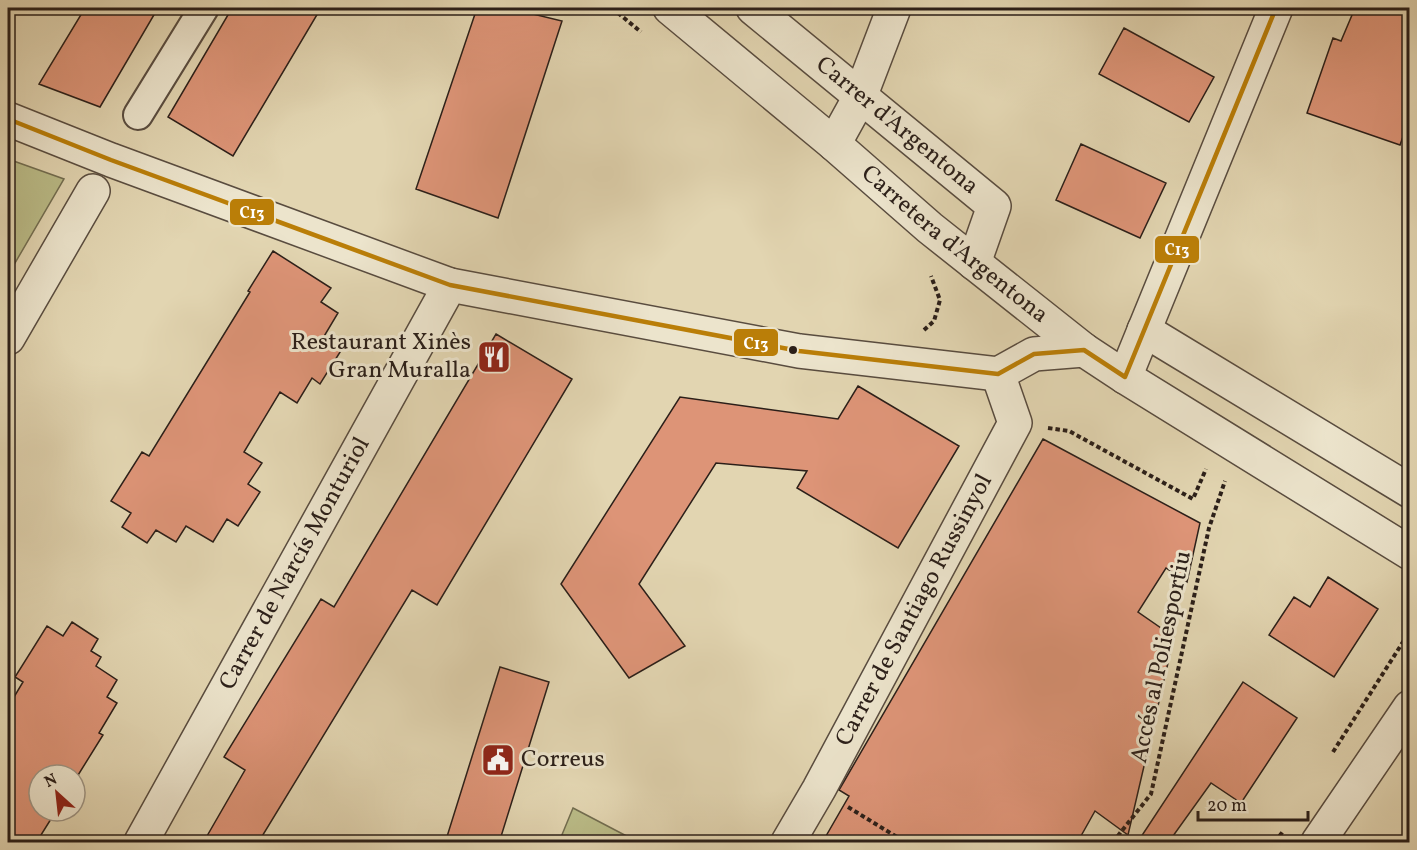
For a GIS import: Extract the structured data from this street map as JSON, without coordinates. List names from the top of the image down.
{
  "streets": {
    "street": [
      "Carrer d'Argentona",
      "Carretera d'Argentona",
      "Carrer de Narcís Monturiol",
      "Carrer de Santiago Russinyol"
    ],
    "path": ["Accés al Poliesportiu"]
  },
  "crossings": [
    ["Carrer d'Argentona", "Carretera d'Argentona"]
  ],
  "places": {
    "restaurant": ["Restaurant Xinès Gran Muralla"],
    "public building": ["Correus"]
  },
  "lines": ["transit line C13"],
  "scale_bar": "20 m",
  "north": "top left"
}
